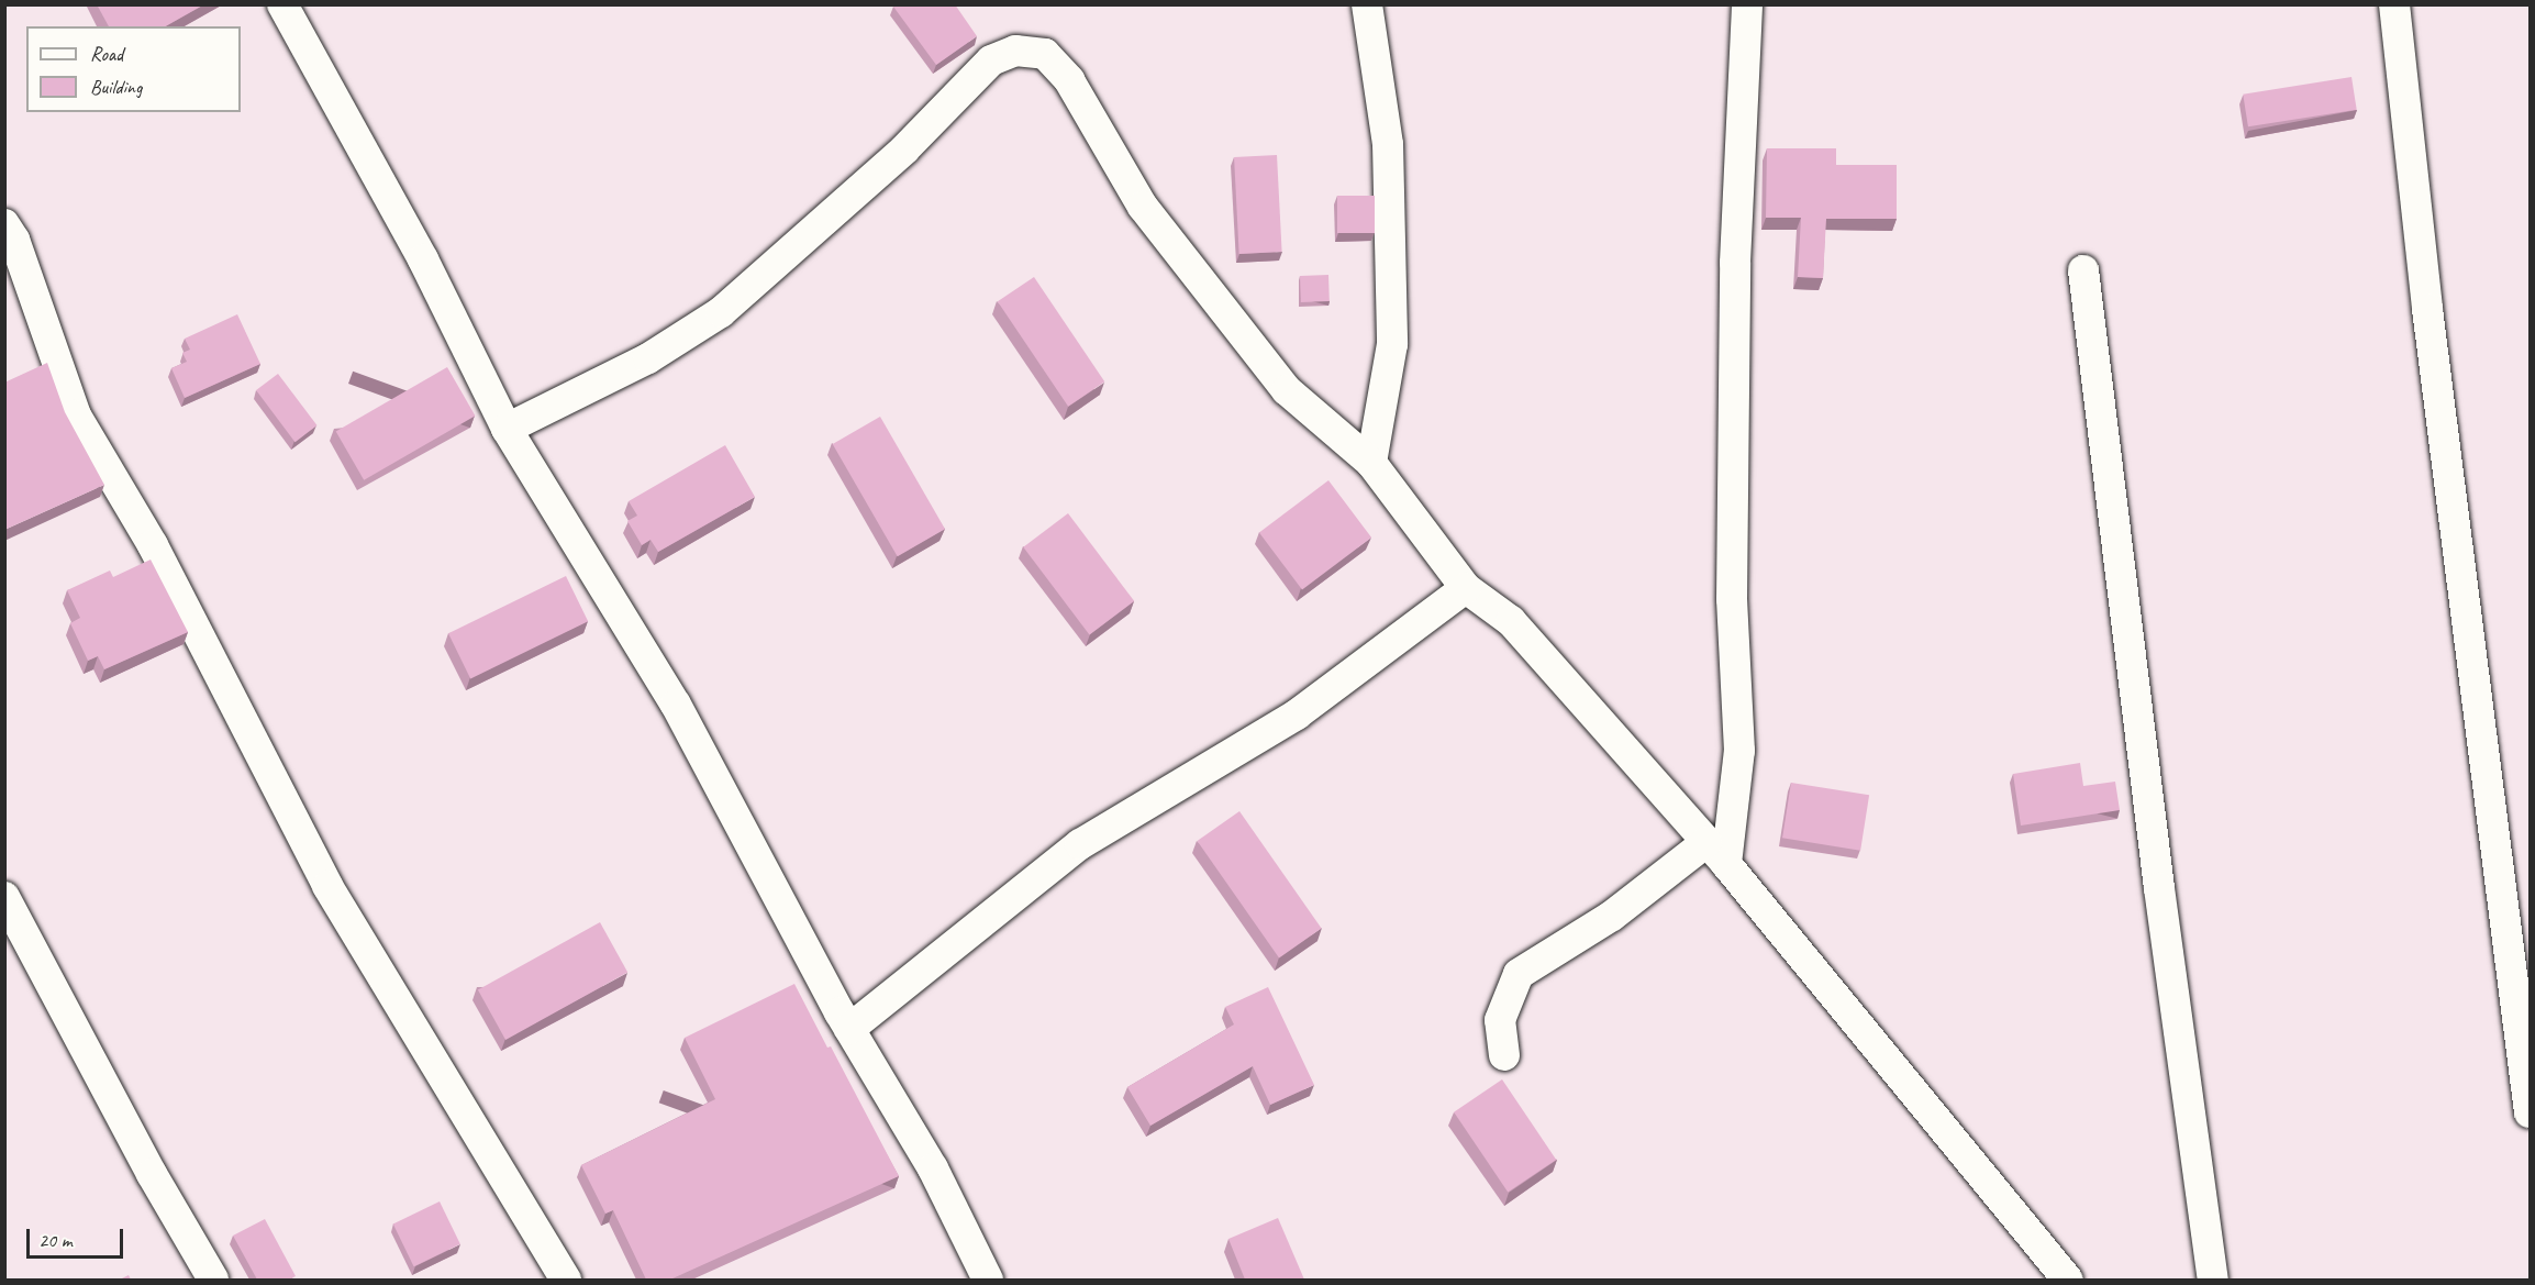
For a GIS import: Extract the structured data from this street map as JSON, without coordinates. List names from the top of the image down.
{
  "legend": ["Road", "Building"],
  "scale_bar": "20 m"
}
